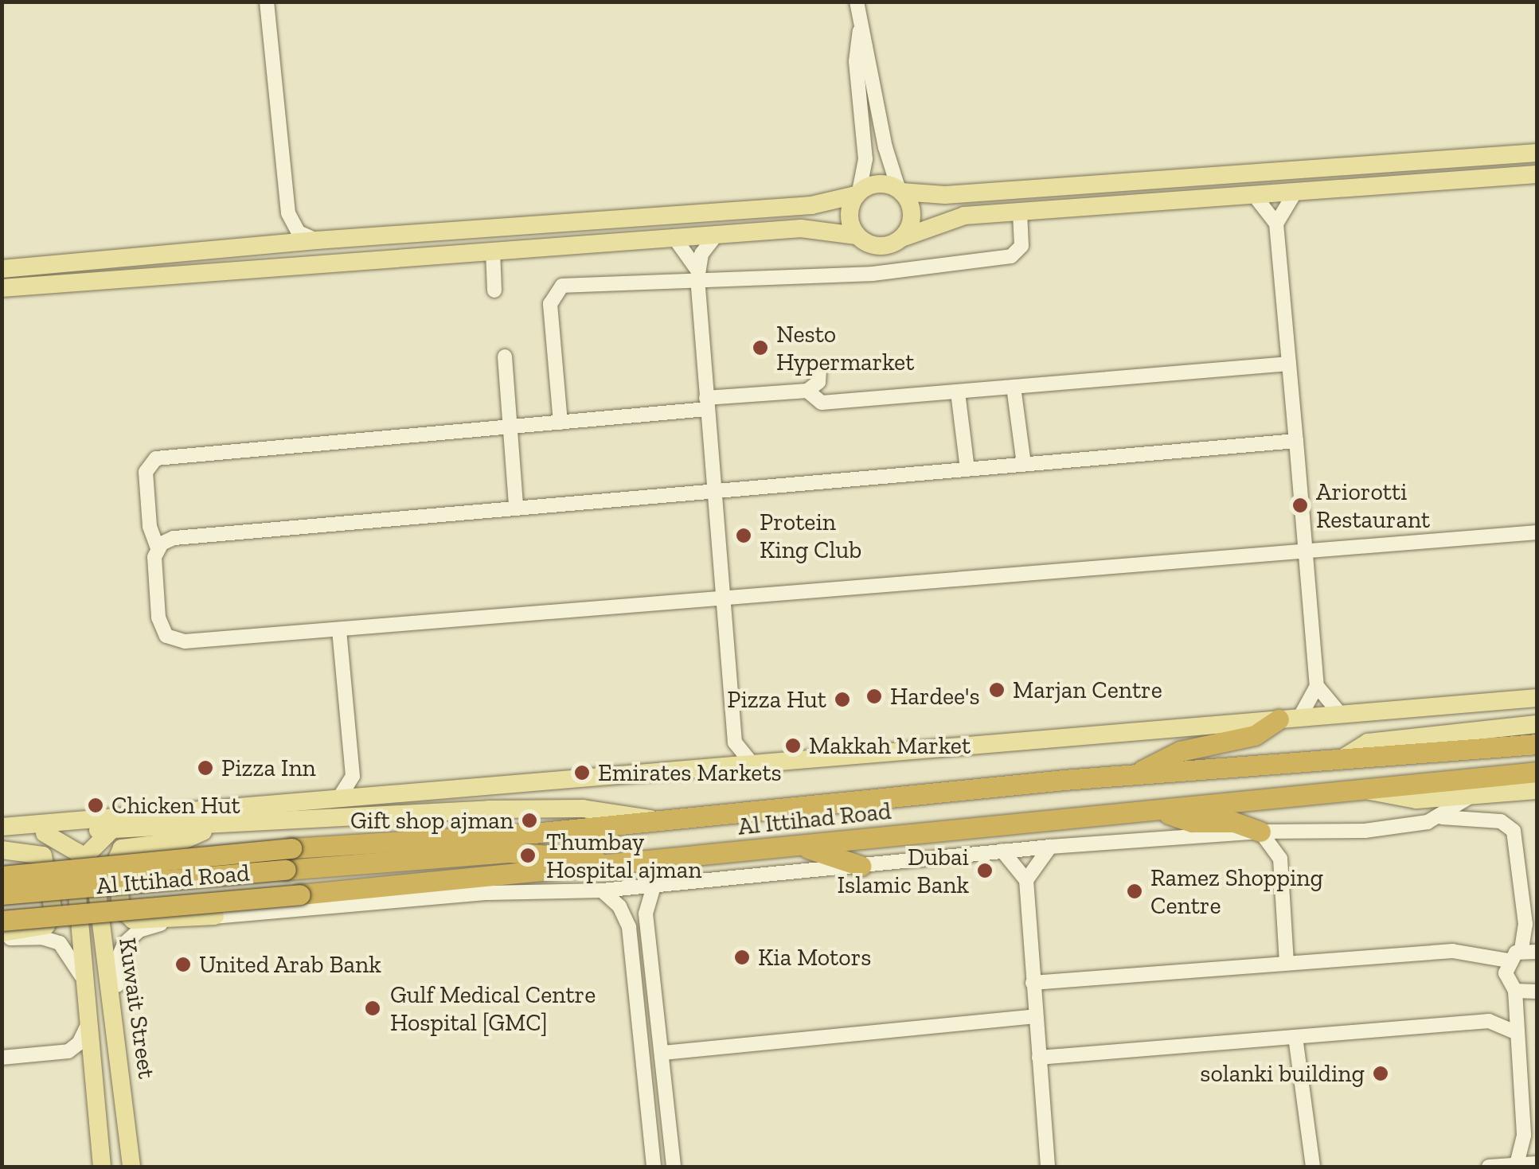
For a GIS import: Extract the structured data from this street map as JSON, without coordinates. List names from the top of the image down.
{
  "streets": {
    "highway": ["Al Ittihad Road"],
    "main road": ["Kuwait Street"]
  },
  "places": [
    "Nesto Hypermarket",
    "Ariorotti Restaurant",
    "Protein King Club",
    "Marjan Centre",
    "Hardee's",
    "Pizza Hut",
    "Makkah Market",
    "Pizza Inn",
    "Emirates Markets",
    "Chicken Hut",
    "Gift shop ajman",
    "Thumbay Hospital ajman",
    "Dubai Islamic Bank",
    "Ramez Shopping Centre",
    "Kia Motors",
    "United Arab Bank",
    "Gulf Medical Centre Hospital [GMC]",
    "solanki building"
  ]
}
